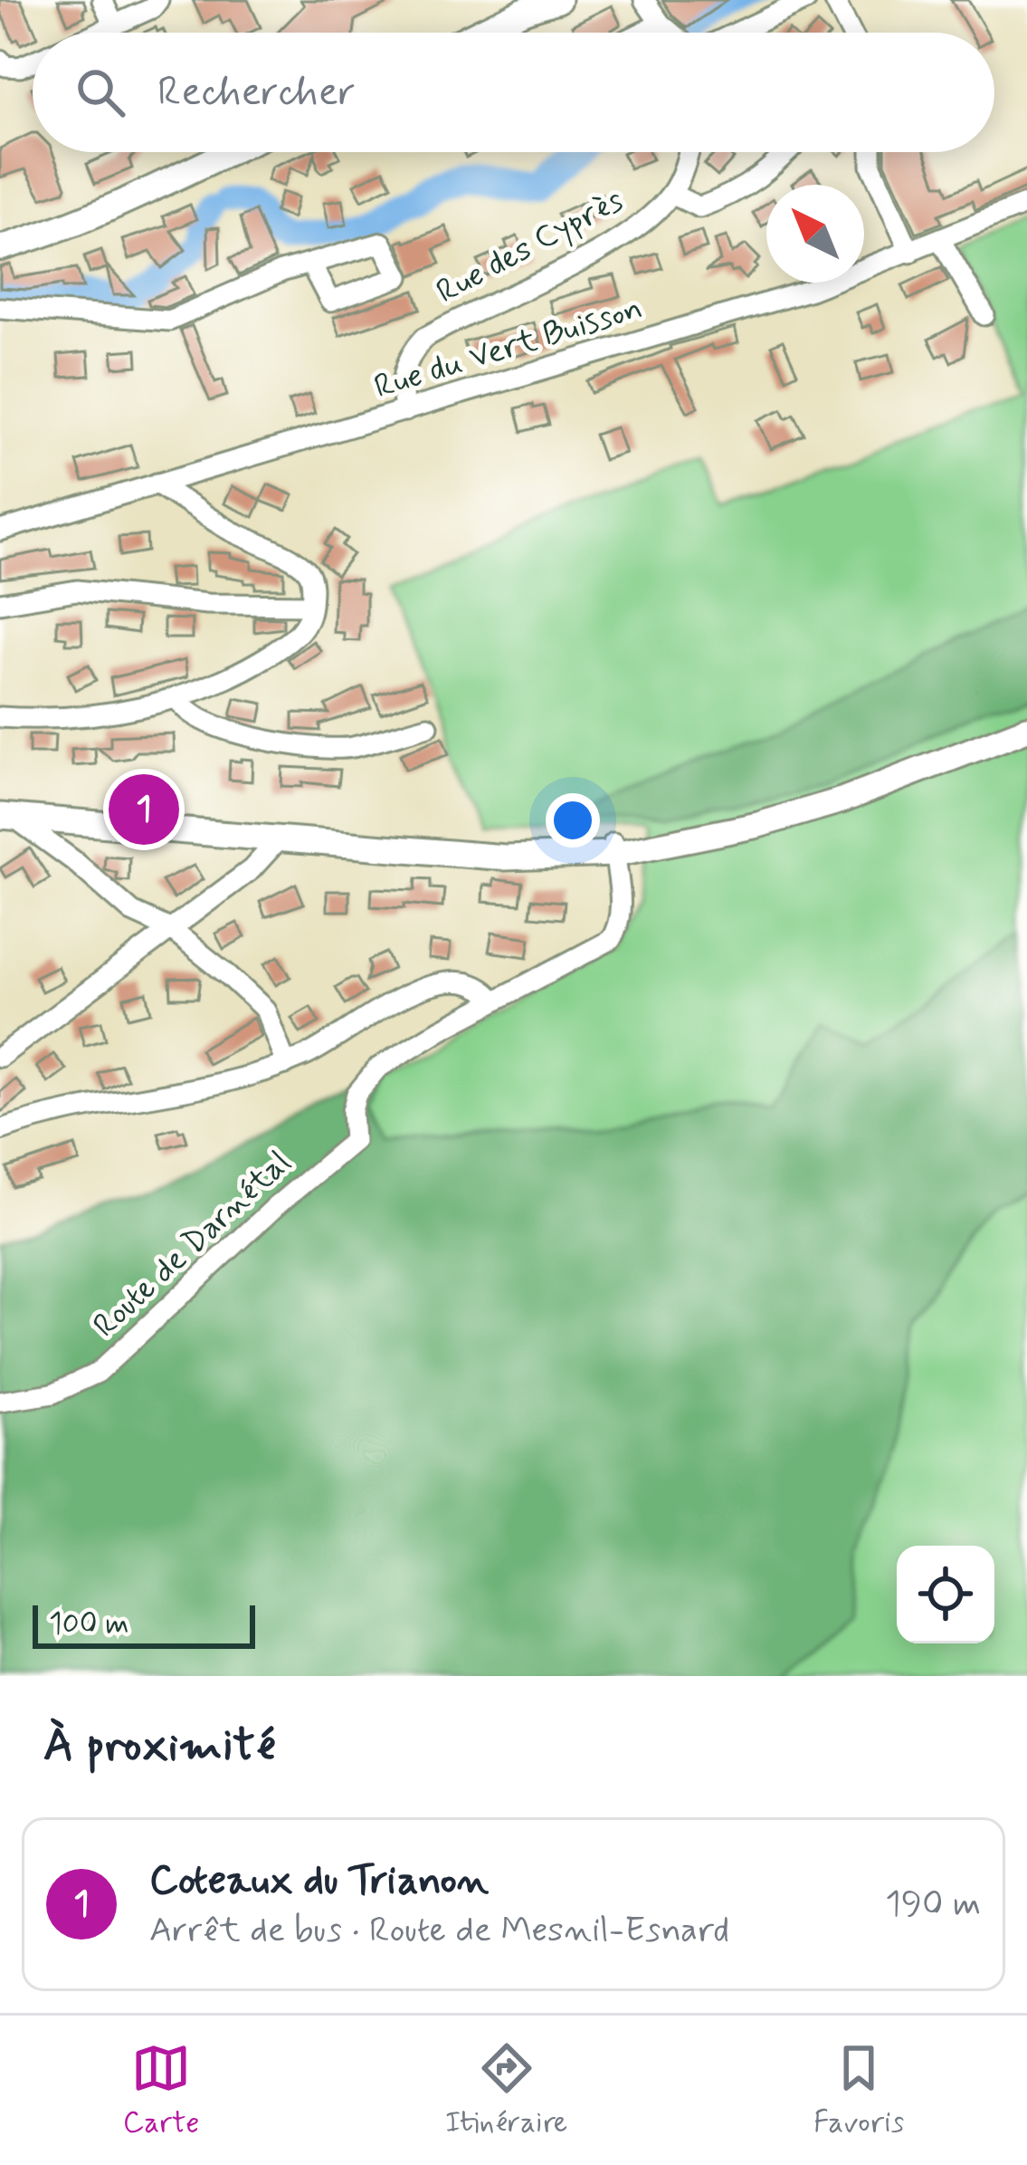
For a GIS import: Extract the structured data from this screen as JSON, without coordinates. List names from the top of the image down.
{
  "streets": {
    "street": ["Rue des Cyprès", "Rue du Vert Buisson", "Route de Darnétal"]
  },
  "crossings": [
    ["Rue des Cyprès", "Rue du Vert Buisson"]
  ],
  "scale_bar": "100 m",
  "north": "top left",
  "page": {
    "search": "Rechercher",
    "pins": "1",
    "scale": "100 m",
    "heading": "À proximité",
    "list": [
      {
        "mark": "1",
        "name": "Coteaux du Trianon",
        "note": "Arrêt de bus · Route de Mesnil-Esnard",
        "value": "190 m"
      }
    ],
    "nav": ["Carte", "Itinéraire", "Favoris"]
  }
}
